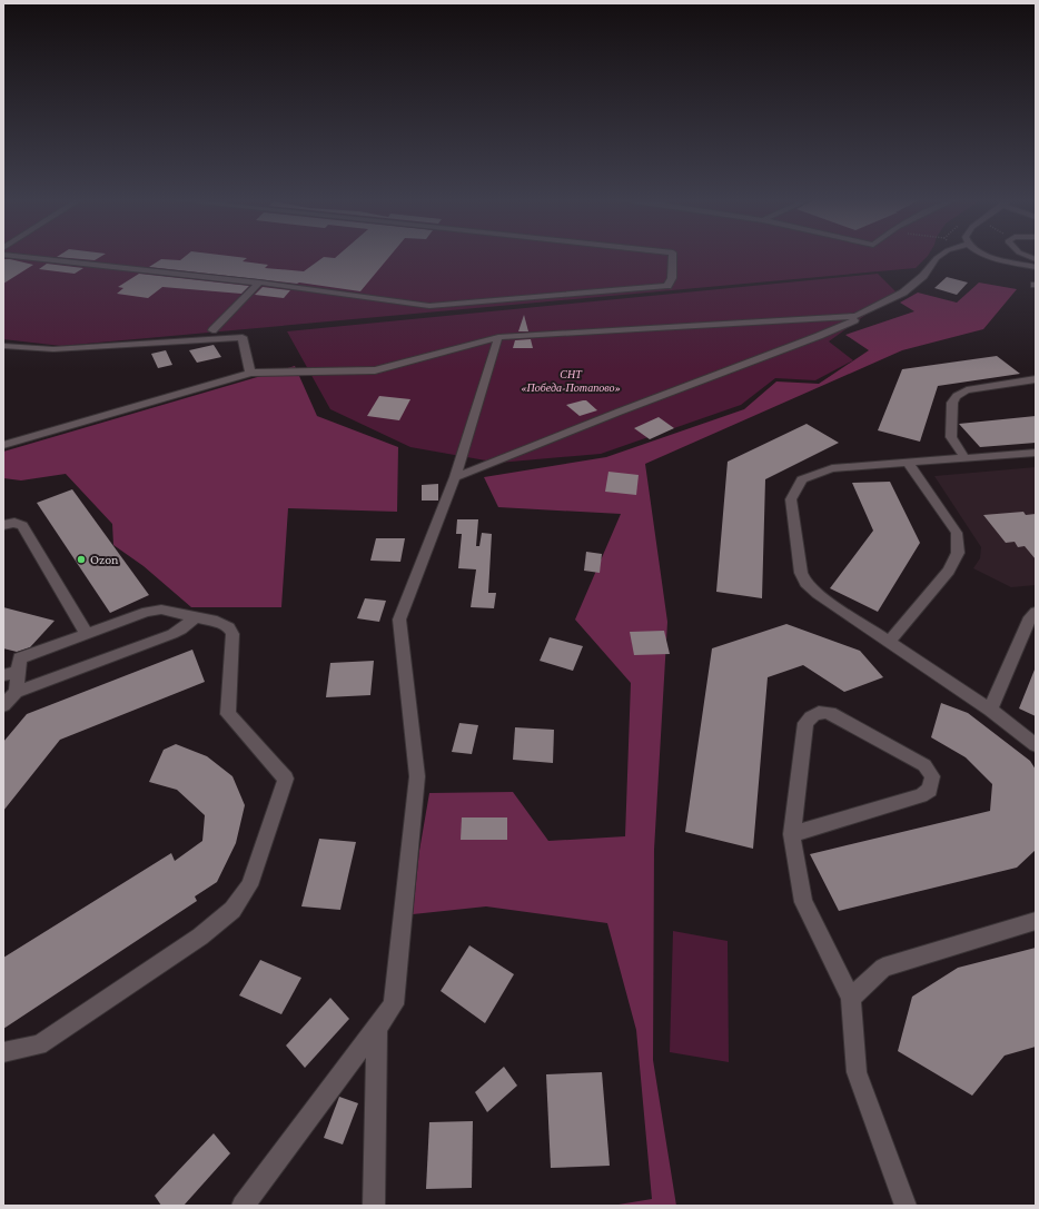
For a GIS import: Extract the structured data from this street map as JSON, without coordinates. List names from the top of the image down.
{
  "parks": ["СНТ «Победа-Потапово»"],
  "places": ["Ozon"]
}
